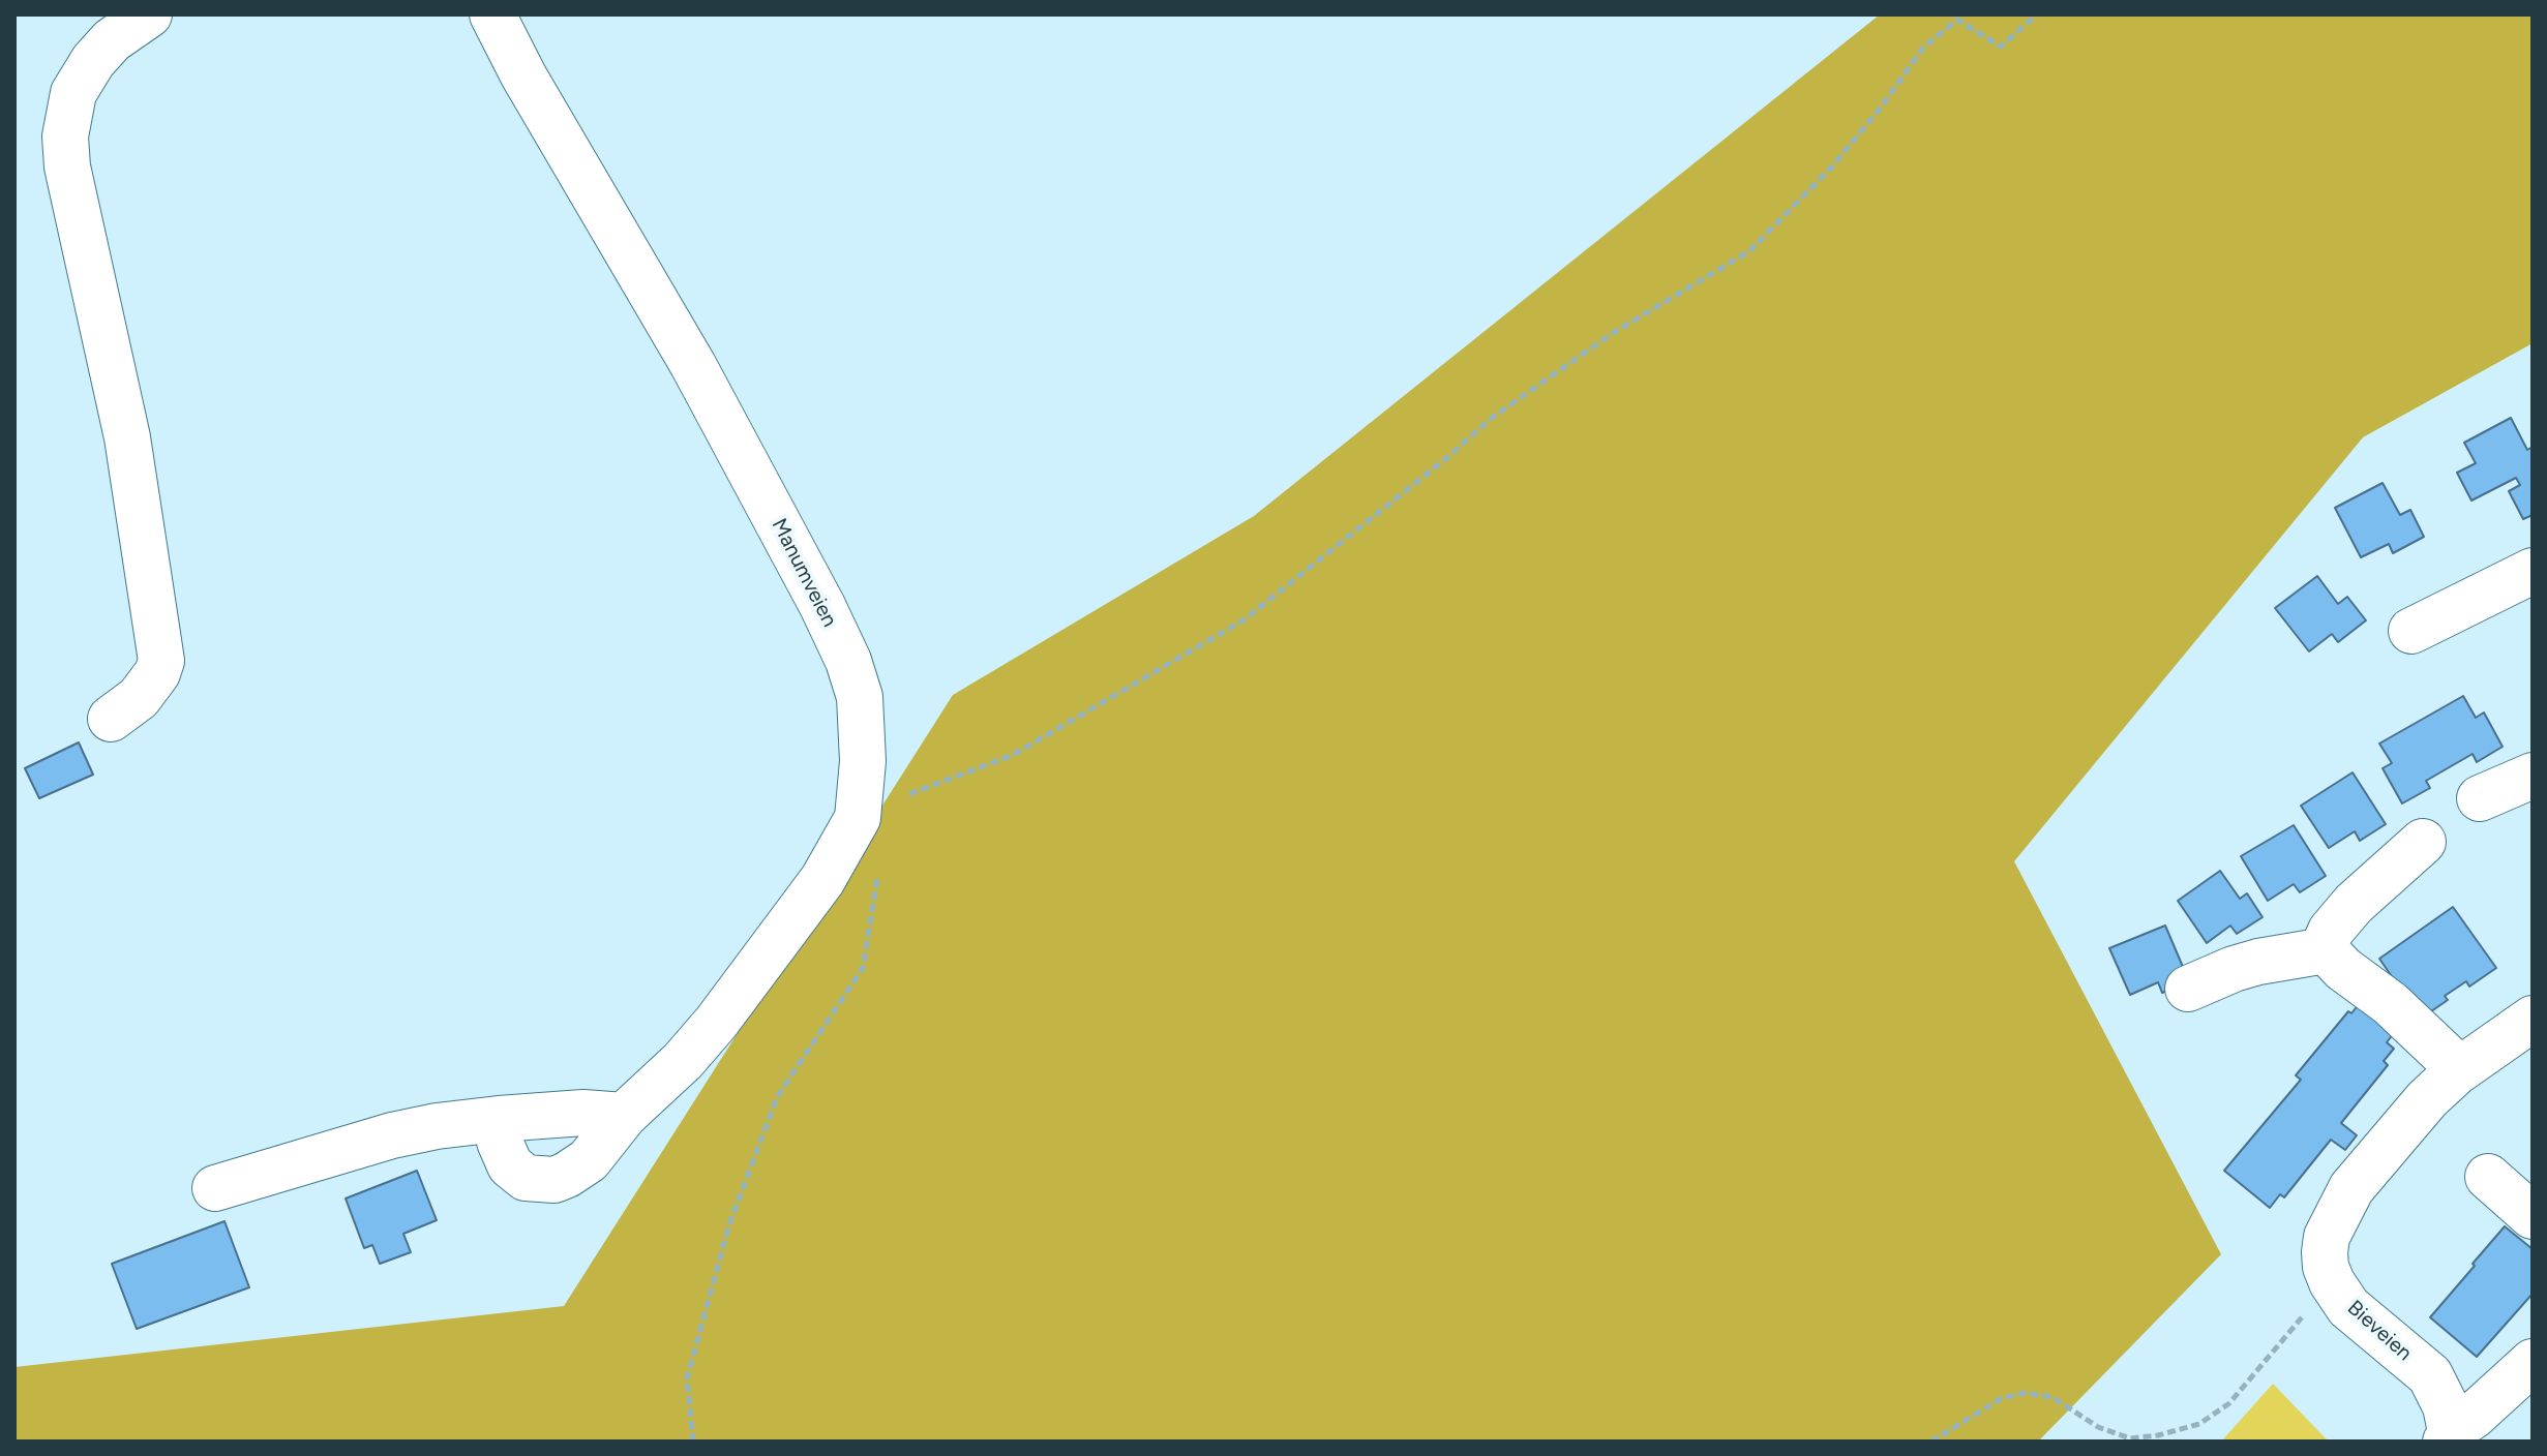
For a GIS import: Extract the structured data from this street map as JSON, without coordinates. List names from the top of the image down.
{
  "streets": {
    "street": ["Manumveien", "Bieveien"]
  }
}
